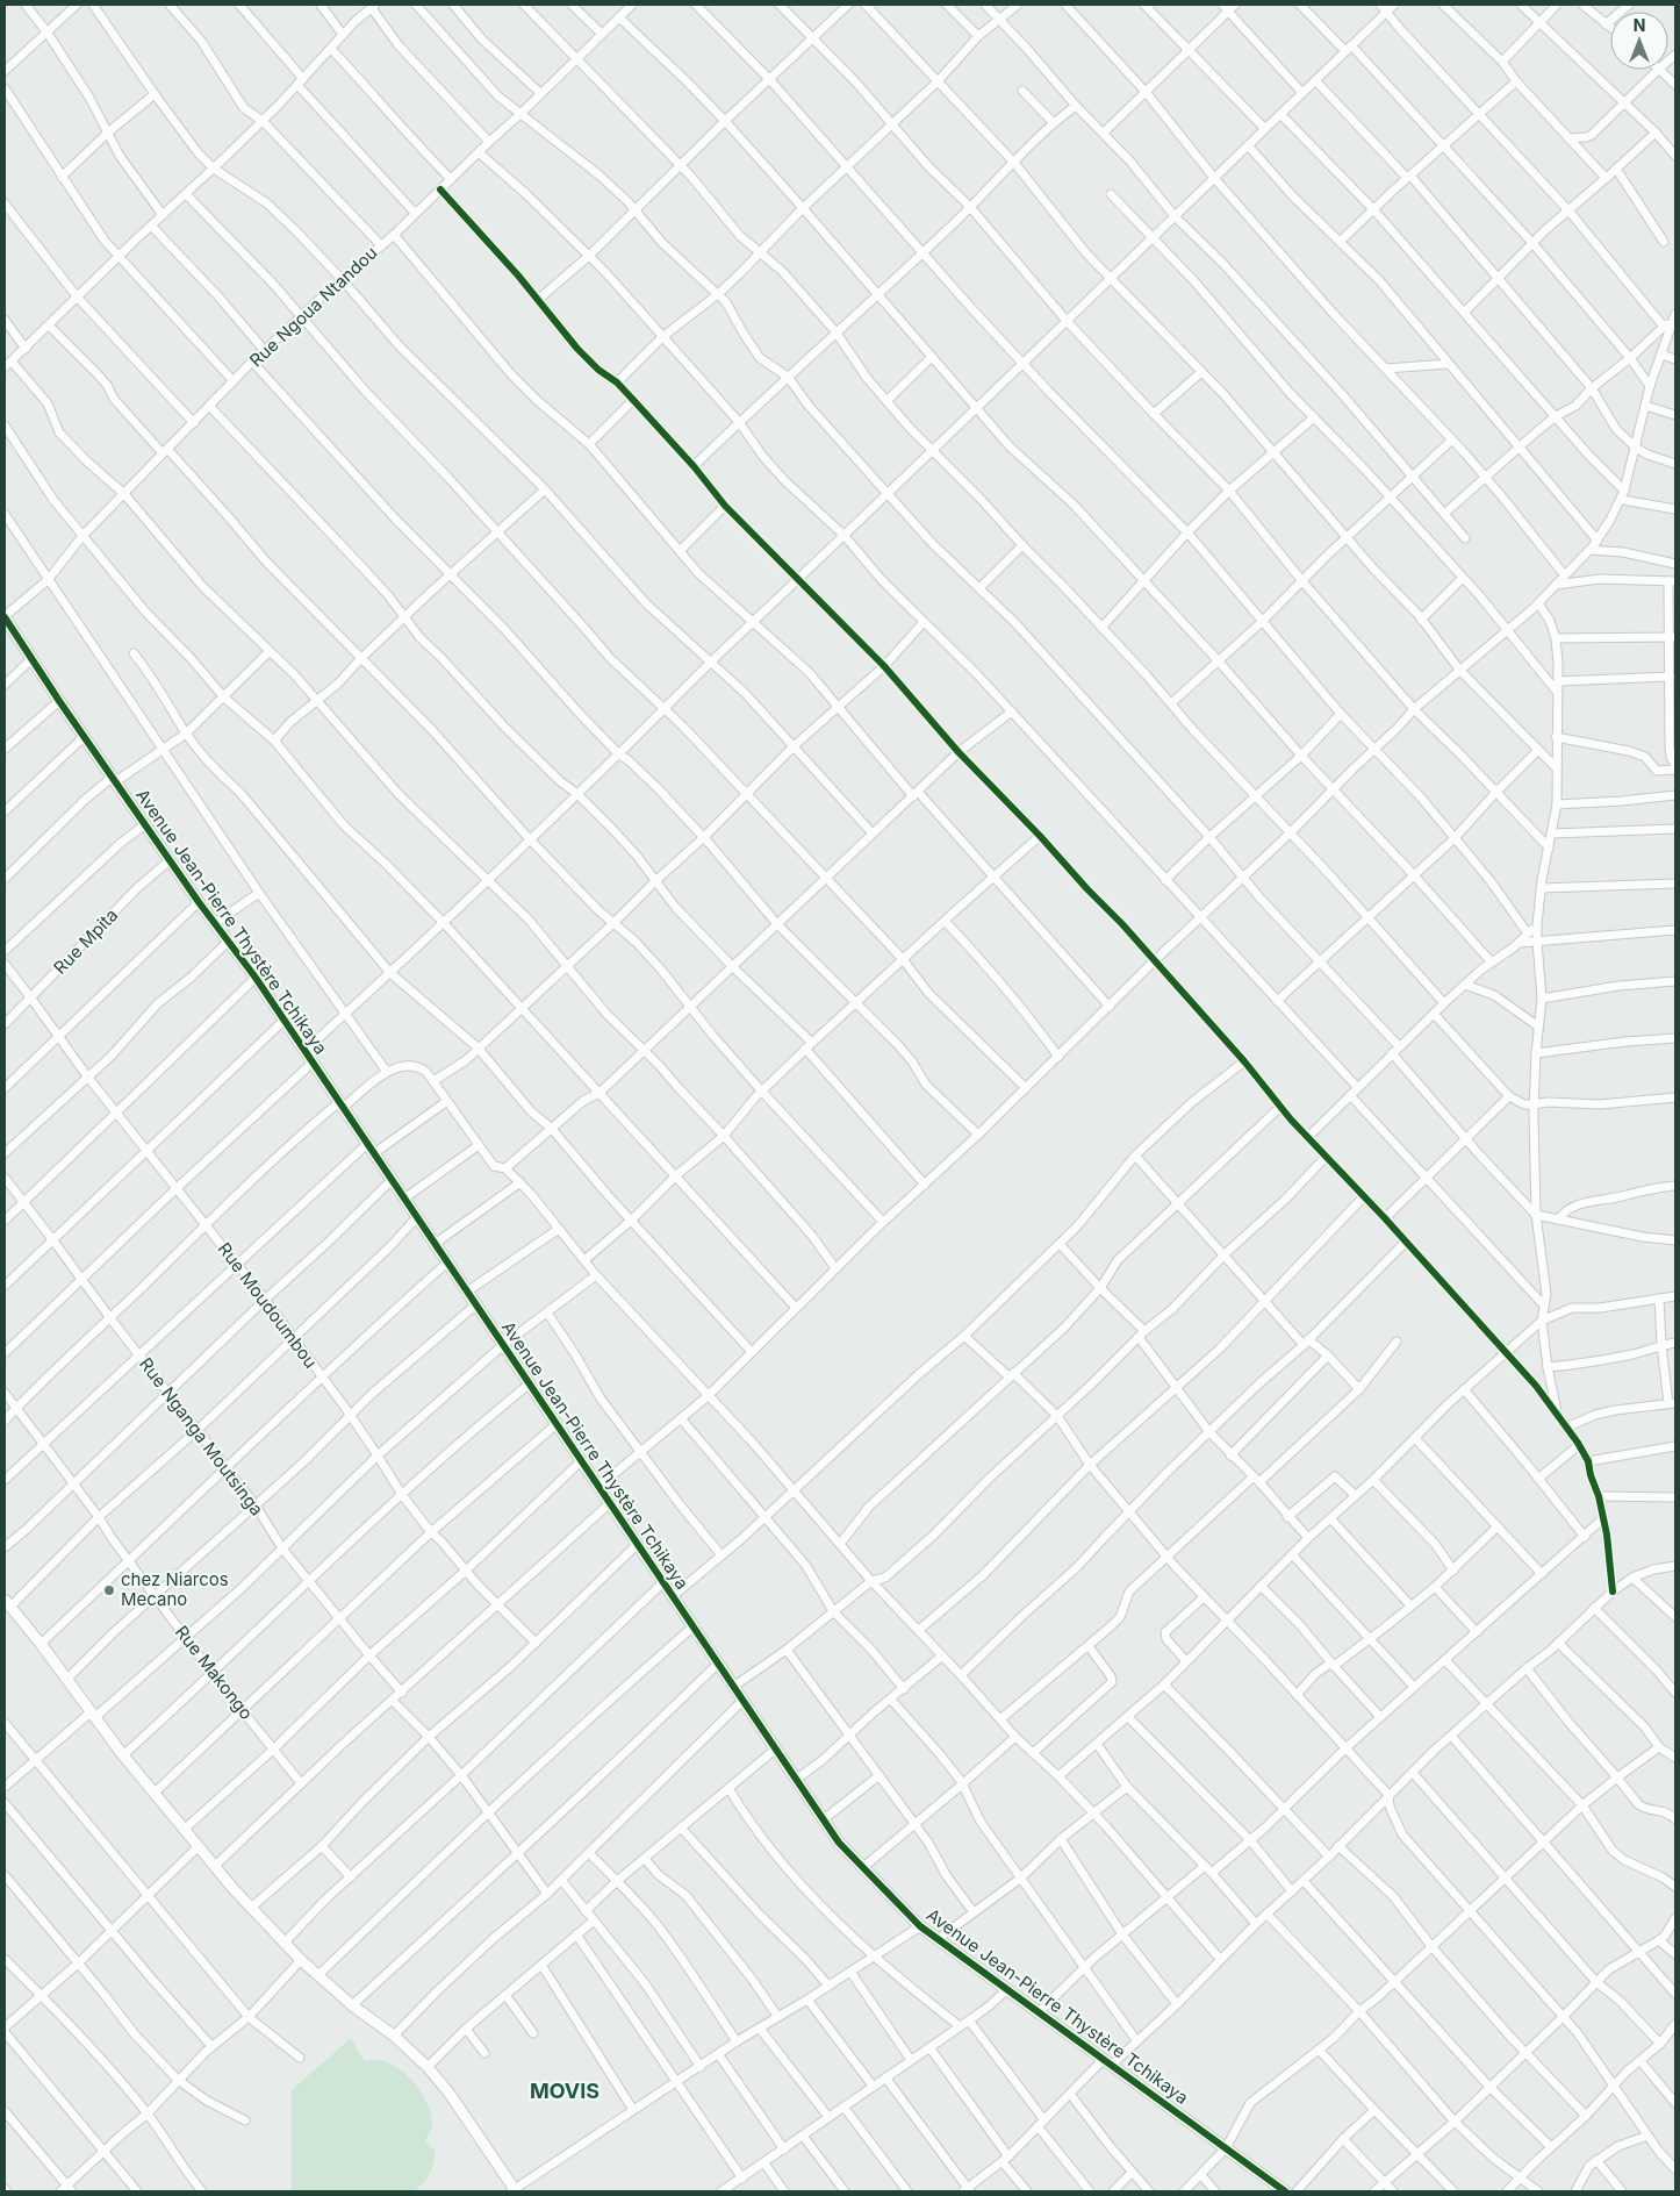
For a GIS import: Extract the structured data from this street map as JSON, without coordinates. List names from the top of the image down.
{
  "streets": {
    "street": [
      "Rue Ngoua Ntandou",
      "Avenue Jean-Pierre Thystère Tchikaya",
      "Rue Mpita",
      "Rue Moudoumbou",
      "Rue Nganga Moutsinga",
      "Rue Makongo"
    ]
  },
  "crossings": [
    ["Rue Ngoua Ntandou", "Avenue Jean-Pierre Thystère Tchikaya"],
    ["Avenue Jean-Pierre Thystère Tchikaya", "Rue Mpita"],
    ["Rue Mpita", "Rue Moudoumbou"]
  ],
  "districts": ["MOVIS"],
  "places": ["chez Niarcos Mecano"],
  "north": "top"
}
